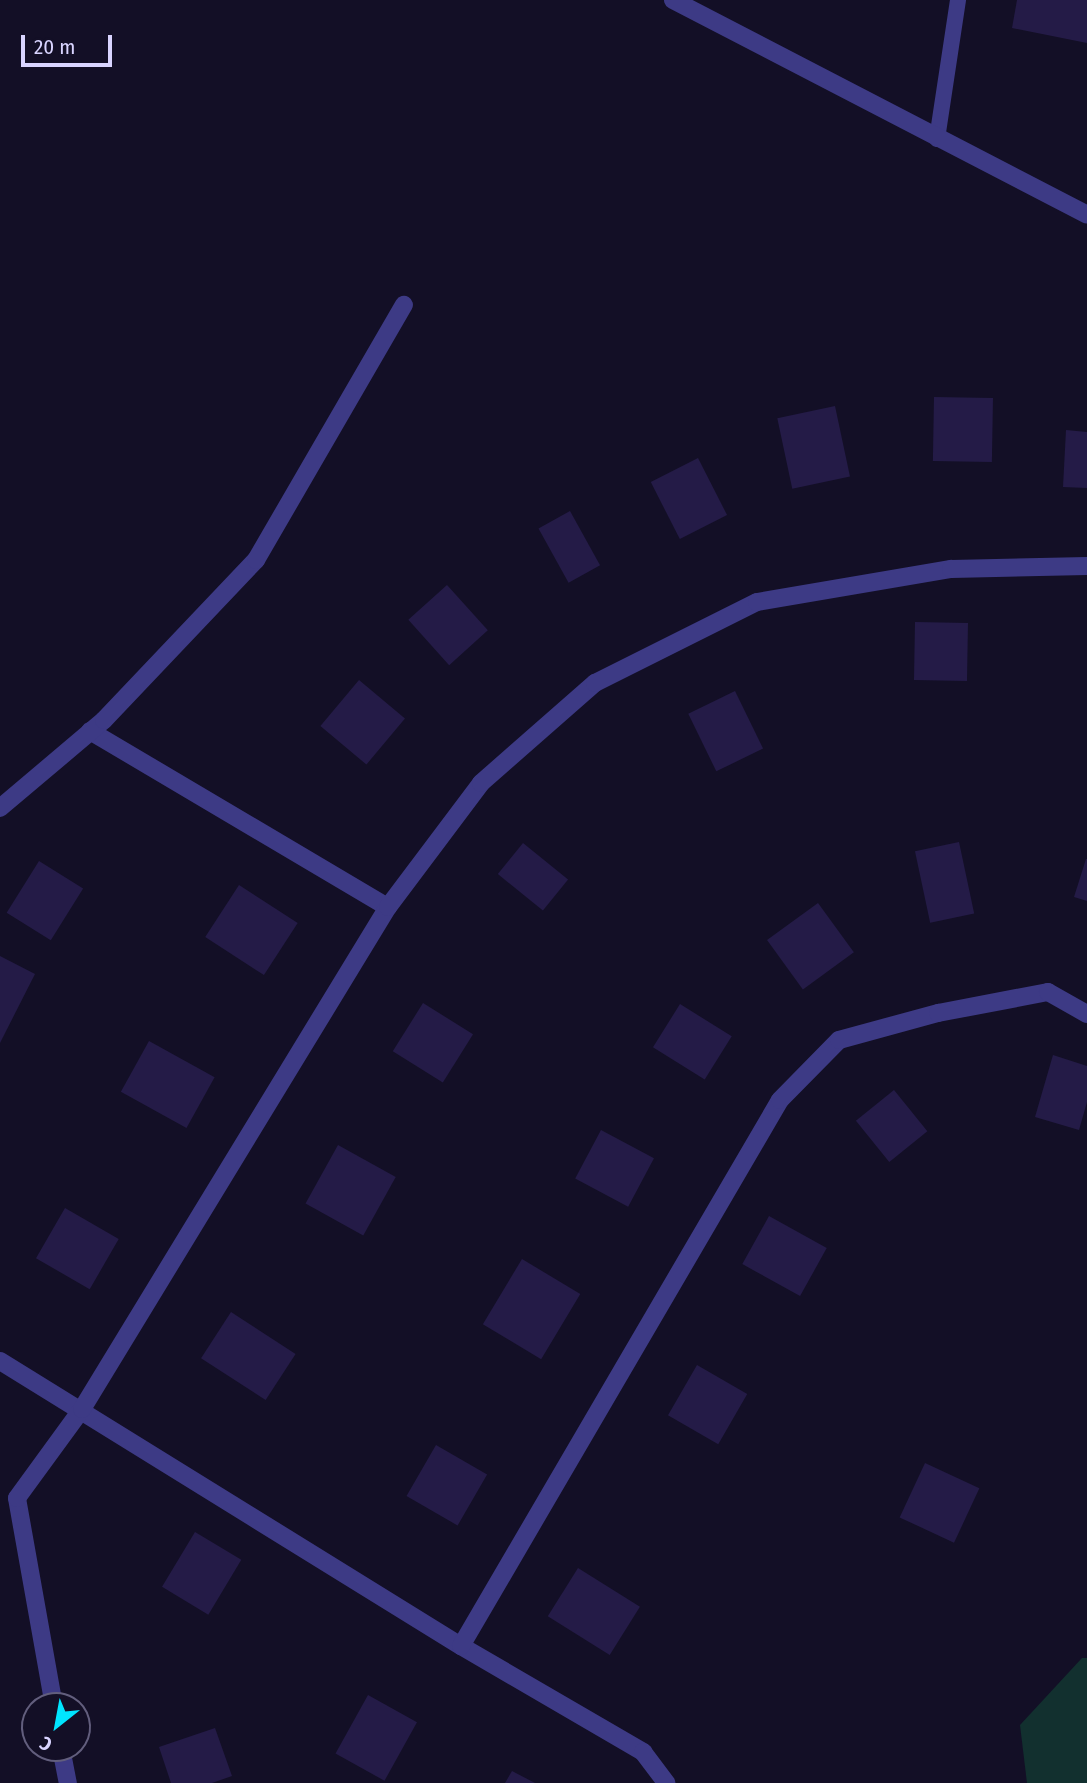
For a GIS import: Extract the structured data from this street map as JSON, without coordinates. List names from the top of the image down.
{
  "scale_bar": "20 m",
  "north": "bottom left"
}
